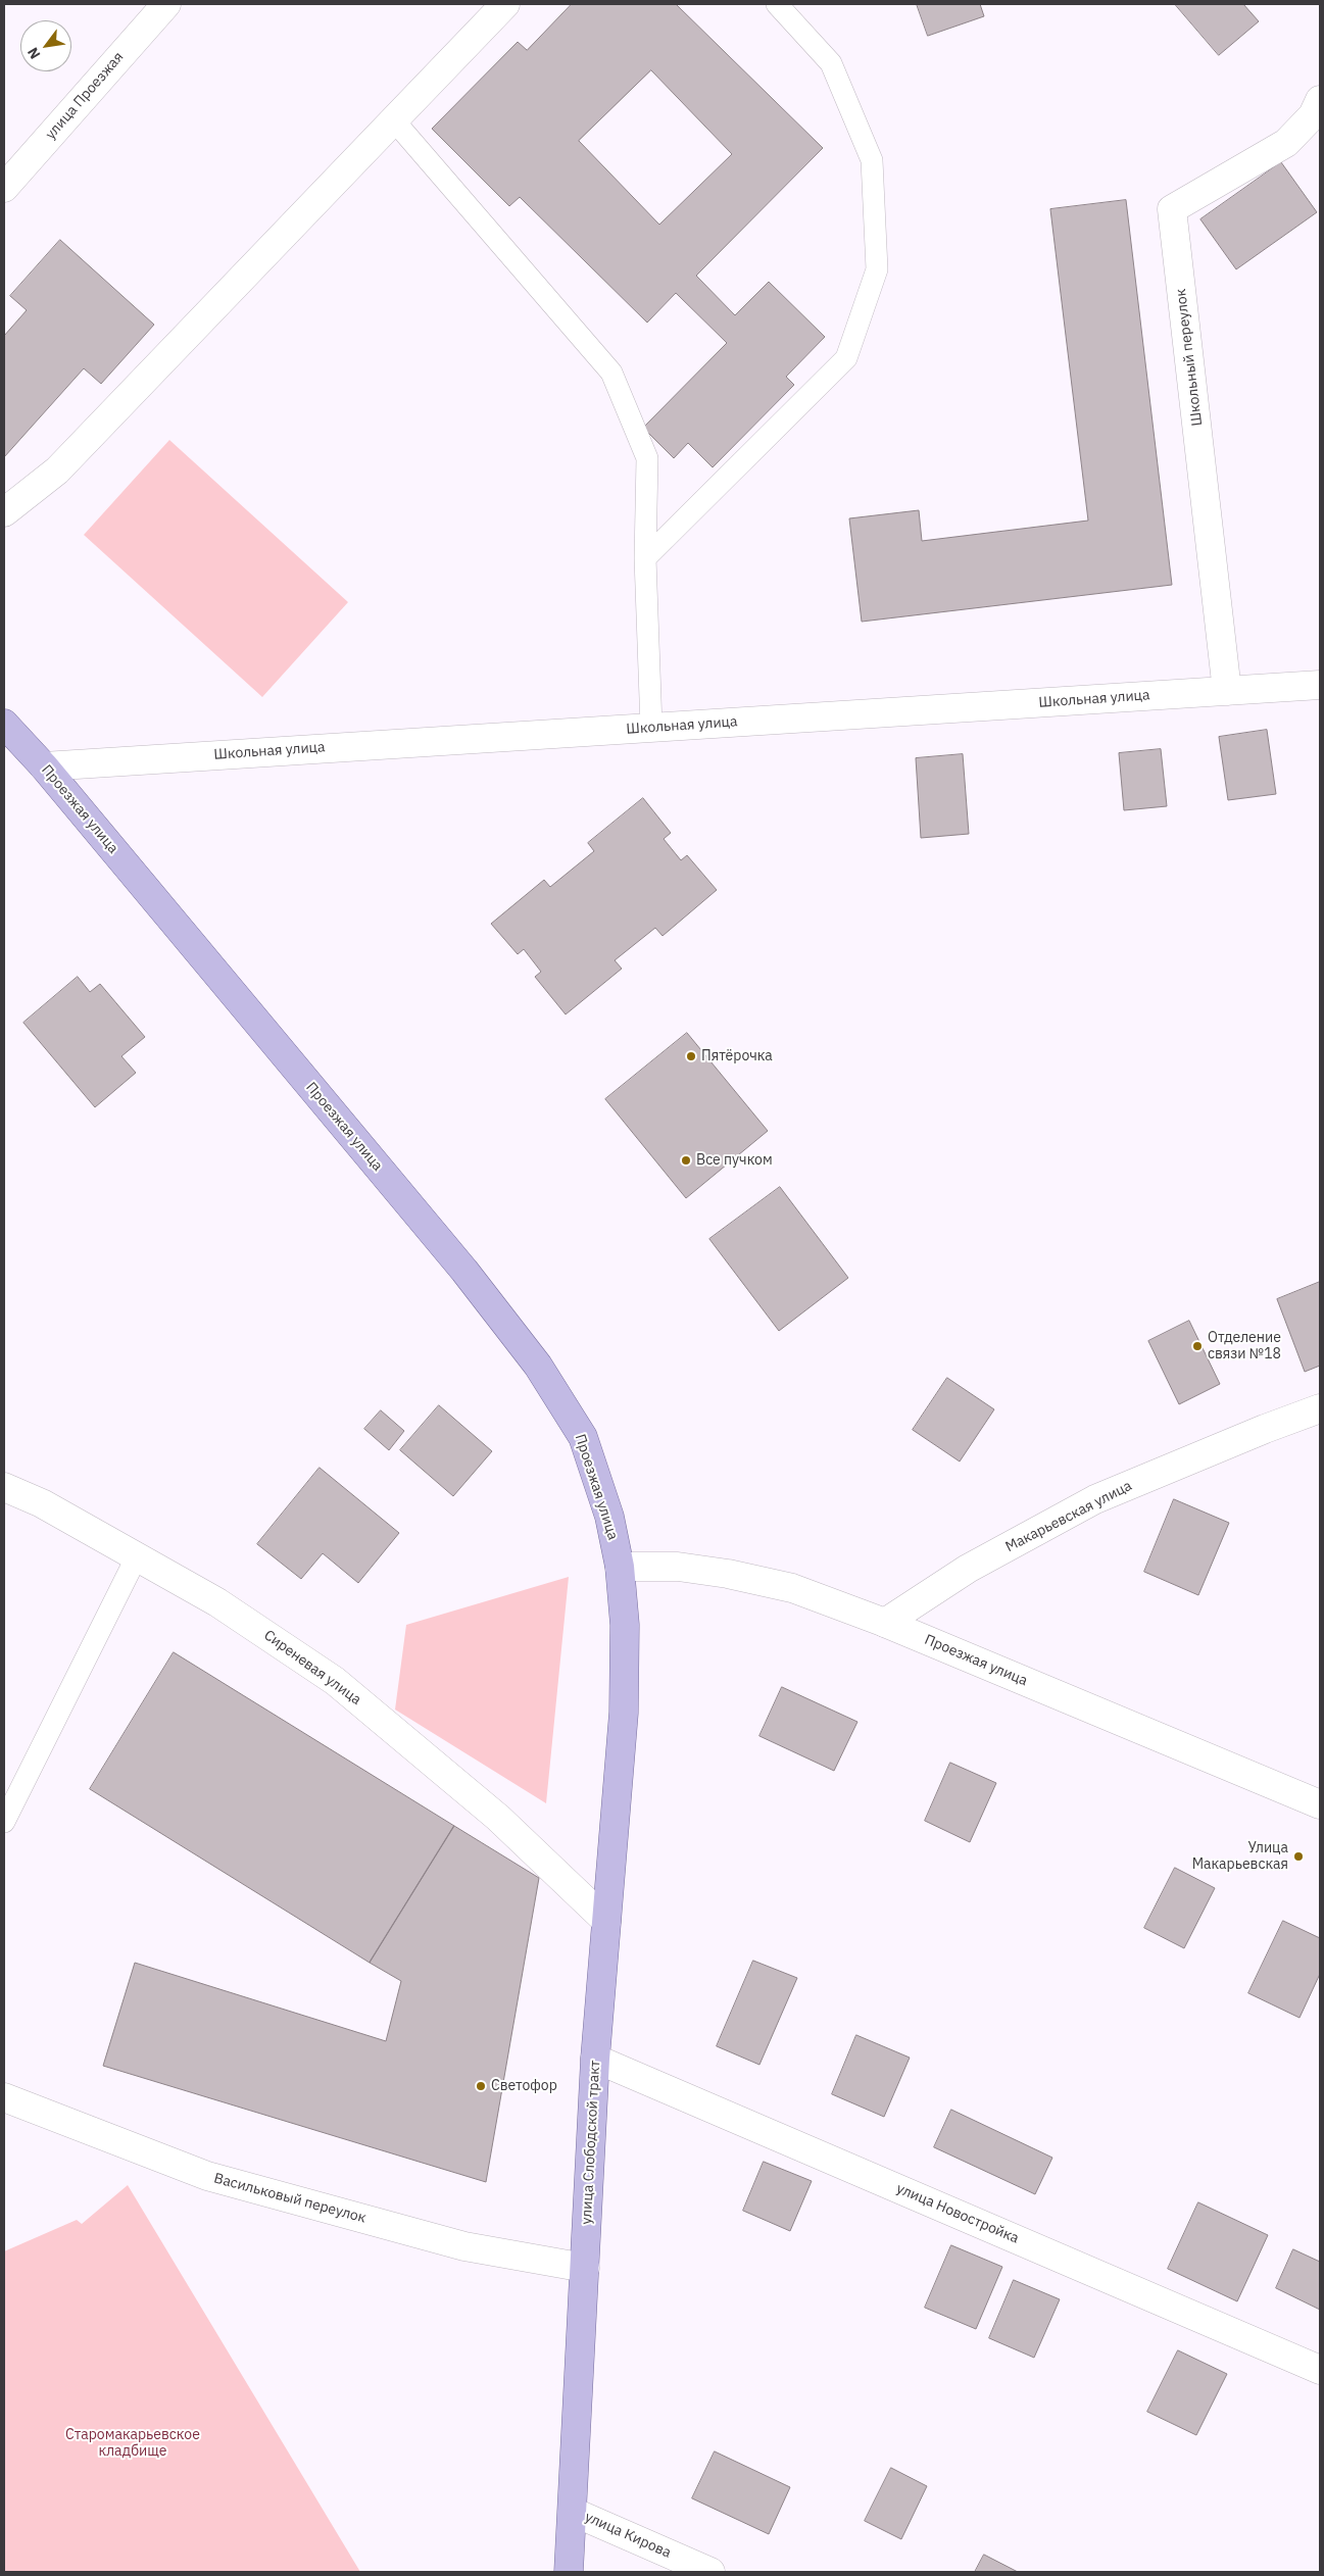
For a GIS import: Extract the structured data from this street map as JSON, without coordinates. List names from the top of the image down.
{
  "streets": {
    "main road": ["Проезжая улица", "улица Слободской тракт"],
    "street": [
      "улица Проезжая",
      "Школьный переулок",
      "Школьная улица",
      "Макарьевская улица",
      "Сиреневая улица",
      "Васильковый переулок",
      "улица Новостройка",
      "улица Кирова"
    ]
  },
  "crossings": [
    ["Школьный переулок", "Школьная улица"],
    ["Школьная улица", "Проезжая улица"],
    ["Проезжая улица", "Макарьевская улица"],
    ["Проезжая улица", "улица Слободской тракт"],
    ["Сиреневая улица", "улица Слободской тракт"],
    ["улица Слободской тракт", "Васильковый переулок"],
    ["улица Слободской тракт", "улица Новостройка"],
    ["улица Слободской тракт", "улица Кирова"]
  ],
  "parks": ["Старомакарьевское кладбище"],
  "places": [
    "Пятёрочка",
    "Все пучком",
    "Отделение связи №18",
    "Улица Макарьевская",
    "Светофор"
  ],
  "north": "bottom left"
}
